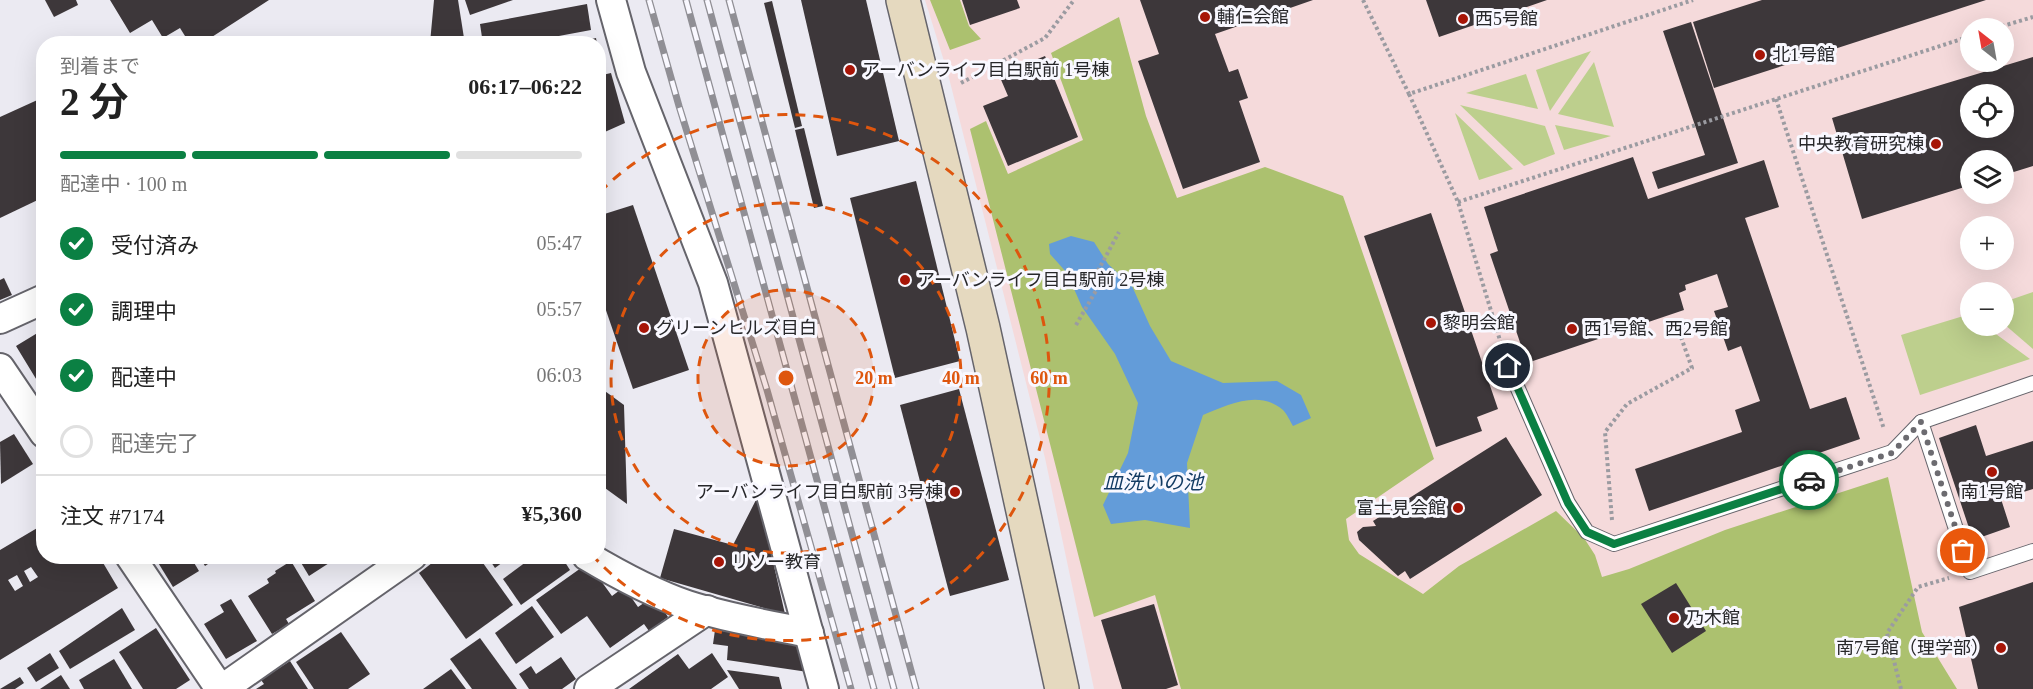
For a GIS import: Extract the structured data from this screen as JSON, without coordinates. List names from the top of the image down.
{
  "water": ["血洗いの池"],
  "places": [
    "輔仁会館",
    "西5号館",
    "北1号館",
    "アーバンライフ目白駅前 1号棟",
    "中央教育研究棟",
    "アーバンライフ目白駅前 2号棟",
    "黎明会館",
    "グリーンヒルズ目白",
    "西1号館、西2号館",
    "南1号館",
    "アーバンライフ目白駅前 3号棟",
    "富士見会館",
    "リソー教育",
    "乃木館",
    "南7号館（理学部）"
  ],
  "north": "top left",
  "page": {
    "map_buttons": ["+", "−"],
    "heading": ["2 分", "到着まで", "06:17–06:22"],
    "panel": ["注文 #7174", "¥5,360"],
    "bar": "配達中 · 100 m",
    "list": [
      ["受付済み", "05:47"],
      ["調理中", "05:57"],
      ["配達中", "06:03"],
      "配達完了"
    ]
  },
  "rings": ["20 m", "40 m", "60 m"]
}
